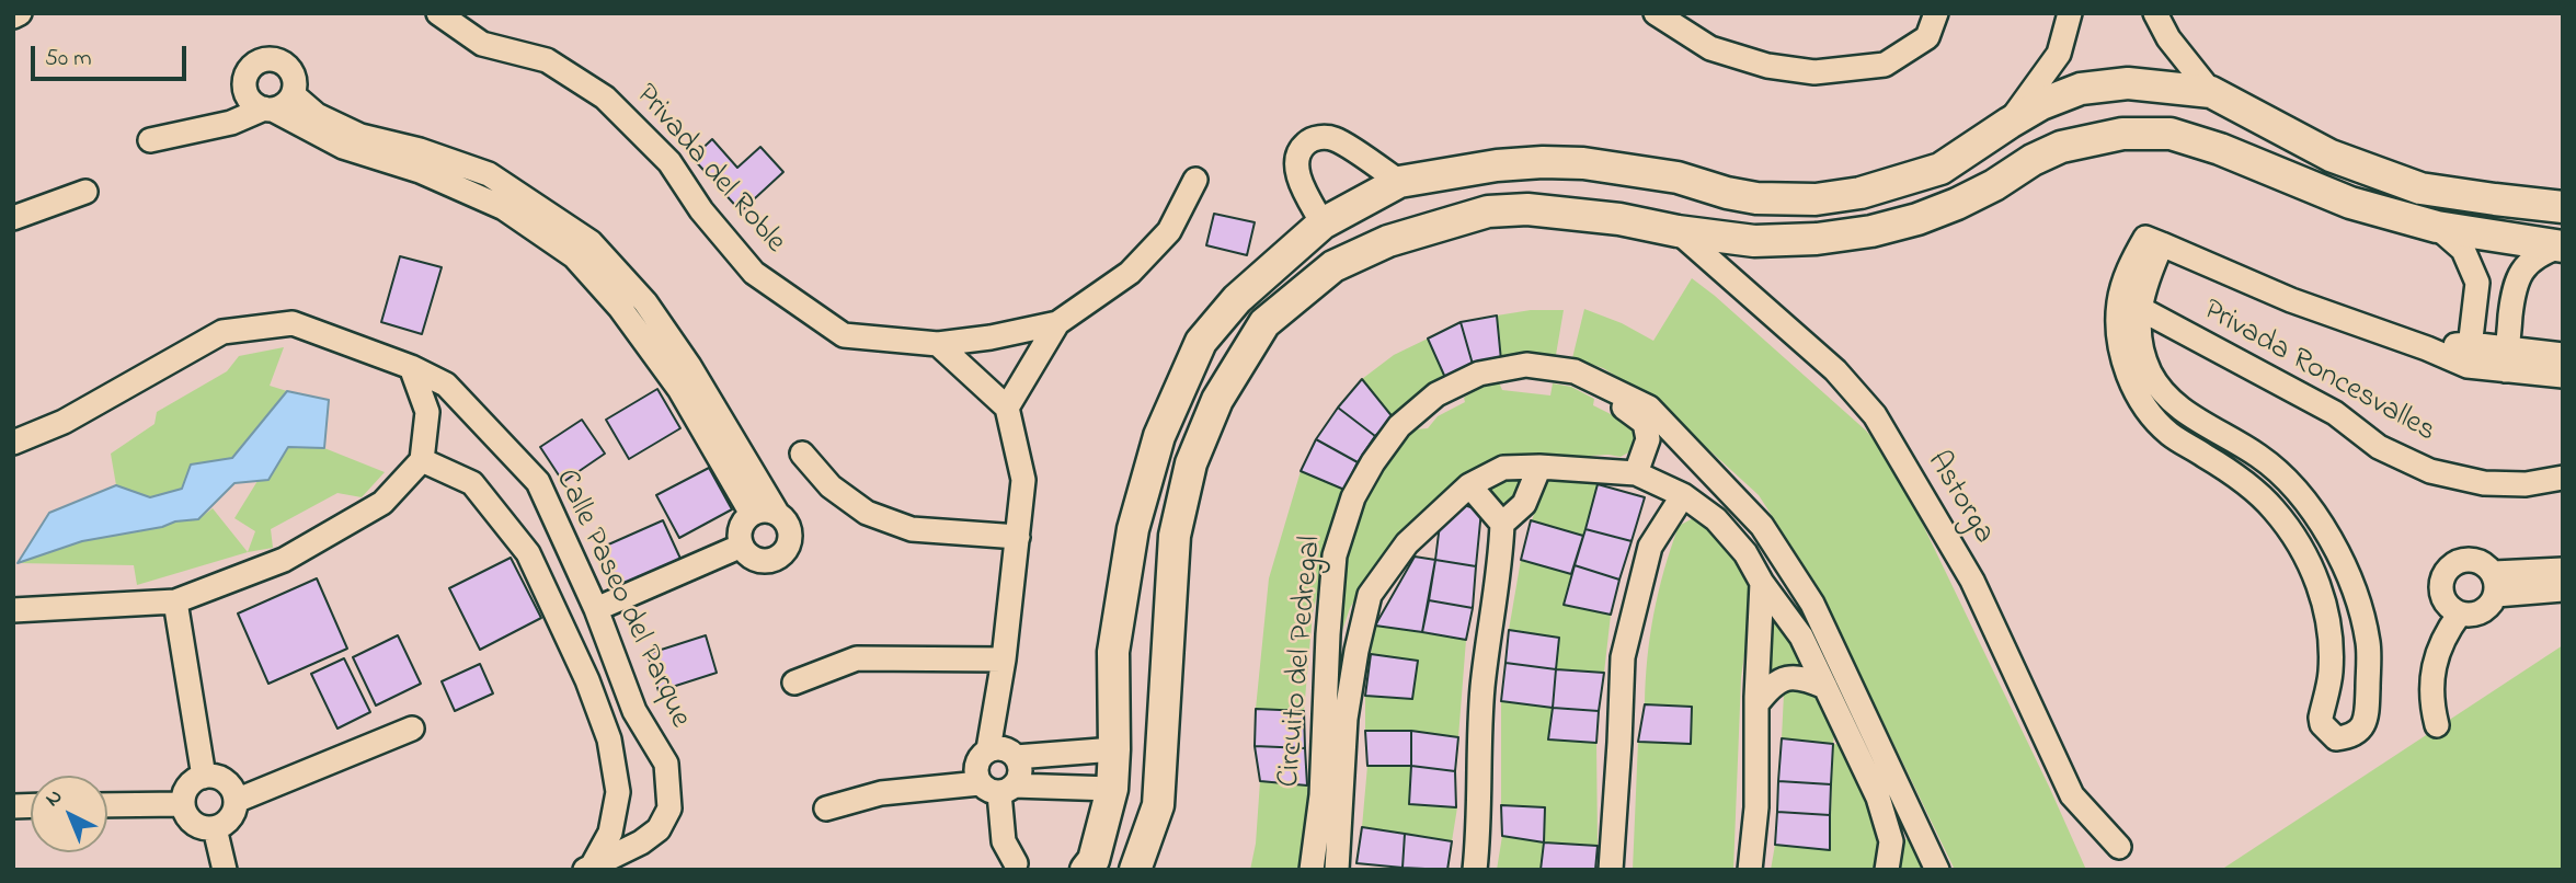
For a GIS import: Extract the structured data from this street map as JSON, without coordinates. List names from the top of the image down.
{
  "streets": {
    "street": [
      "Privada del Roble",
      "Privada Roncesvalles",
      "Astorga",
      "Calle Paseo del Parque",
      "Circuito del Pedregal"
    ]
  },
  "scale_bar": "50 m",
  "north": "top left"
}
